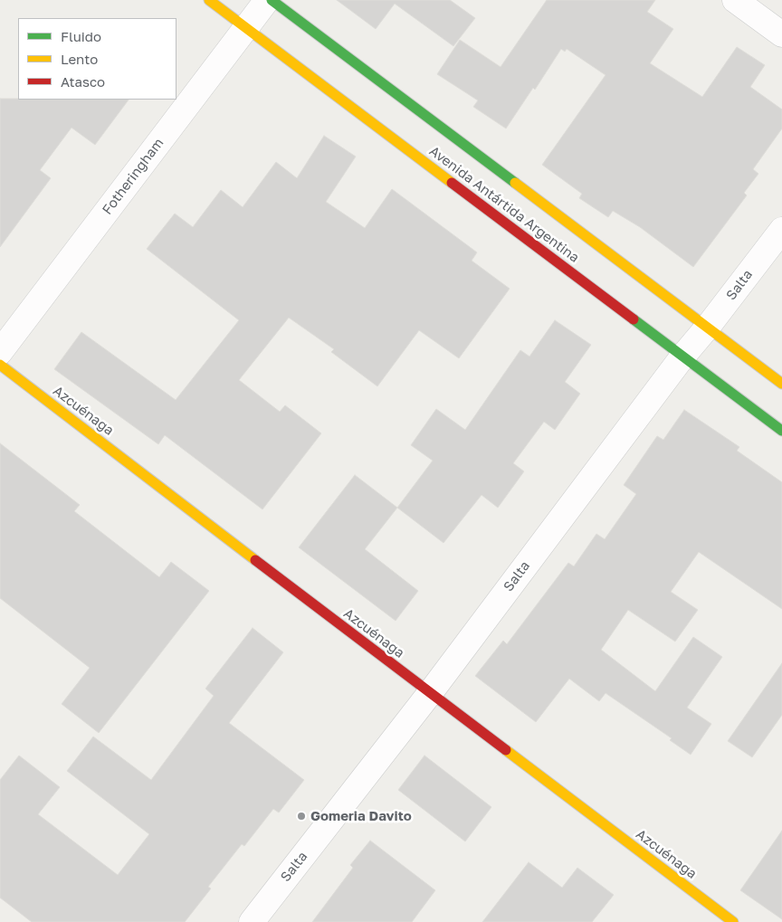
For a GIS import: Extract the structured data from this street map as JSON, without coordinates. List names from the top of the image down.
{
  "streets": {
    "main road": ["Avenida Antártida Argentina", "Azcuénaga"],
    "street": ["Fotheringham", "Salta"]
  },
  "crossings": [
    ["Fotheringham", "Avenida Antártida Argentina"],
    ["Avenida Antártida Argentina", "Salta"],
    ["Salta", "Azcuénaga"]
  ],
  "places": ["Gomeria Davito"],
  "legend": ["Fluido", "Lento", "Atasco"]
}
